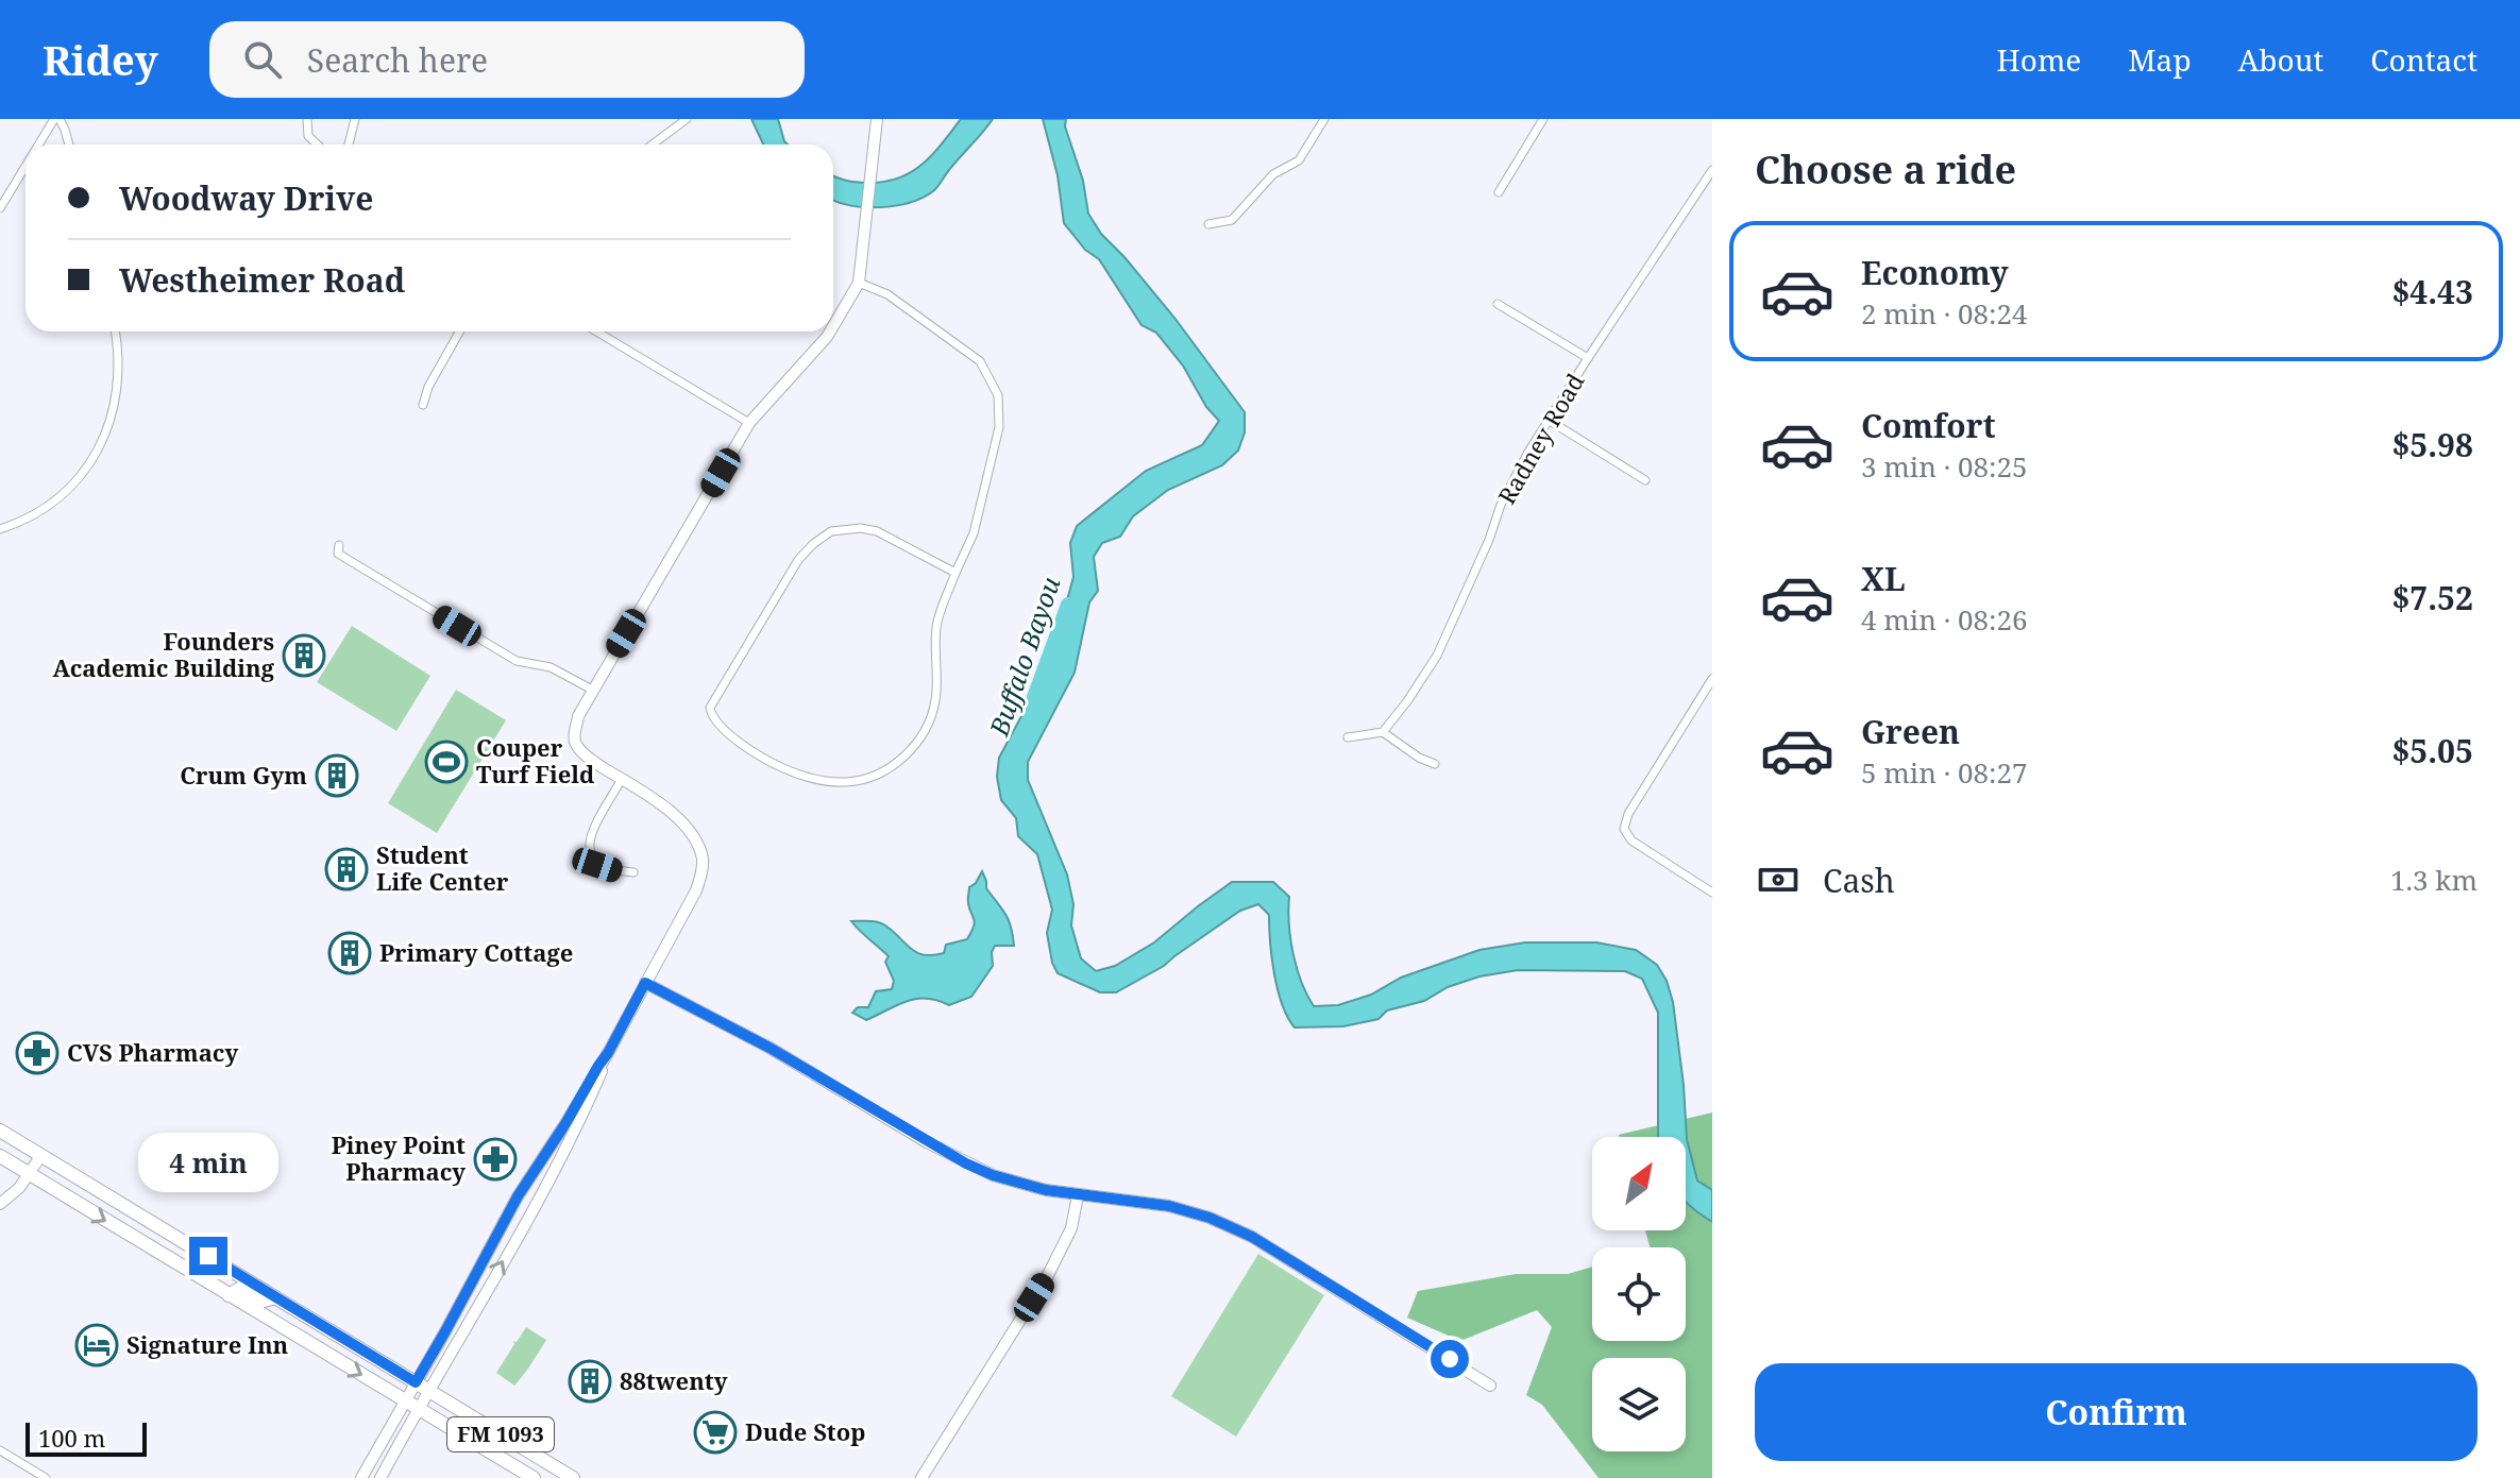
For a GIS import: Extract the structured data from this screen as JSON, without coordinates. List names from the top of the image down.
{
  "streets": {
    "main road": ["FM 1093"],
    "street": ["Radney Road"]
  },
  "water": ["Buffalo Bayou"],
  "places": {
    "building": [
      "Founders Academic Building",
      "Crum Gym",
      "Student Life Center",
      "Primary Cottage",
      "88twenty"
    ],
    "sports": ["Couper Turf Field"],
    "pharmacy": ["CVS Pharmacy", "Piney Point Pharmacy"],
    "hotel": ["Signature Inn"],
    "supermarket": ["Dude Stop"]
  },
  "scale_bar": "100 m",
  "north": "top right",
  "page": {
    "header": "Ridey",
    "search": "Search here",
    "nav": [
      "Home",
      "Map",
      "About",
      "Contact"
    ],
    "heading": "Choose a ride",
    "banner": ["Woodway Drive", "Westheimer Road"],
    "list": [
      {
        "name": "Economy",
        "note": "2 min · 08:24",
        "value": "$4.43"
      },
      {
        "name": "Comfort",
        "note": "3 min · 08:25",
        "value": "$5.98"
      },
      {
        "name": "XL",
        "note": "4 min · 08:26",
        "value": "$7.52"
      },
      {
        "name": "Green",
        "note": "5 min · 08:27",
        "value": "$5.05"
      }
    ],
    "pay": ["Cash", "1.3 km"],
    "bubble": "4 min",
    "buttons": "Confirm",
    "scale": "100 m"
  }
}
